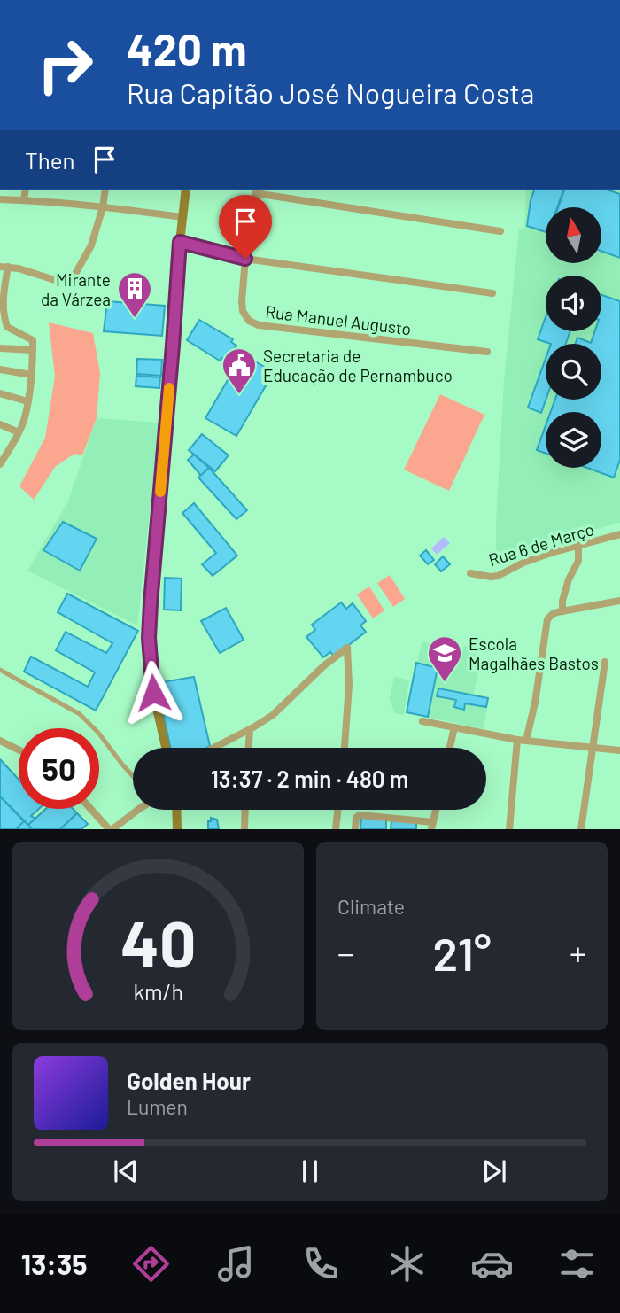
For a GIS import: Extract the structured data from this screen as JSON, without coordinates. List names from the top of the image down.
{
  "streets": {
    "street": ["Rua Manuel Augusto", "Rua 6 de Março"]
  },
  "places": {
    "building": ["Mirante da Várzea"],
    "public building": ["Secretaria de Educação de Pernambuco"],
    "school or university": ["Escola Magalhães Bastos"]
  },
  "north": "top",
  "page": {
    "turn": ["420 m", "Rua Capitão José Nogueira Costa"],
    "then": "Then",
    "limit": "50",
    "trip": "13:37 · 2 min · 480 m",
    "tile": "Climate",
    "heat": ["−", "21°", "+"],
    "song": ["Golden Hour", "Lumen"],
    "tabs": "13:35",
    "gauge": ["40", "km/h"]
  }
}
